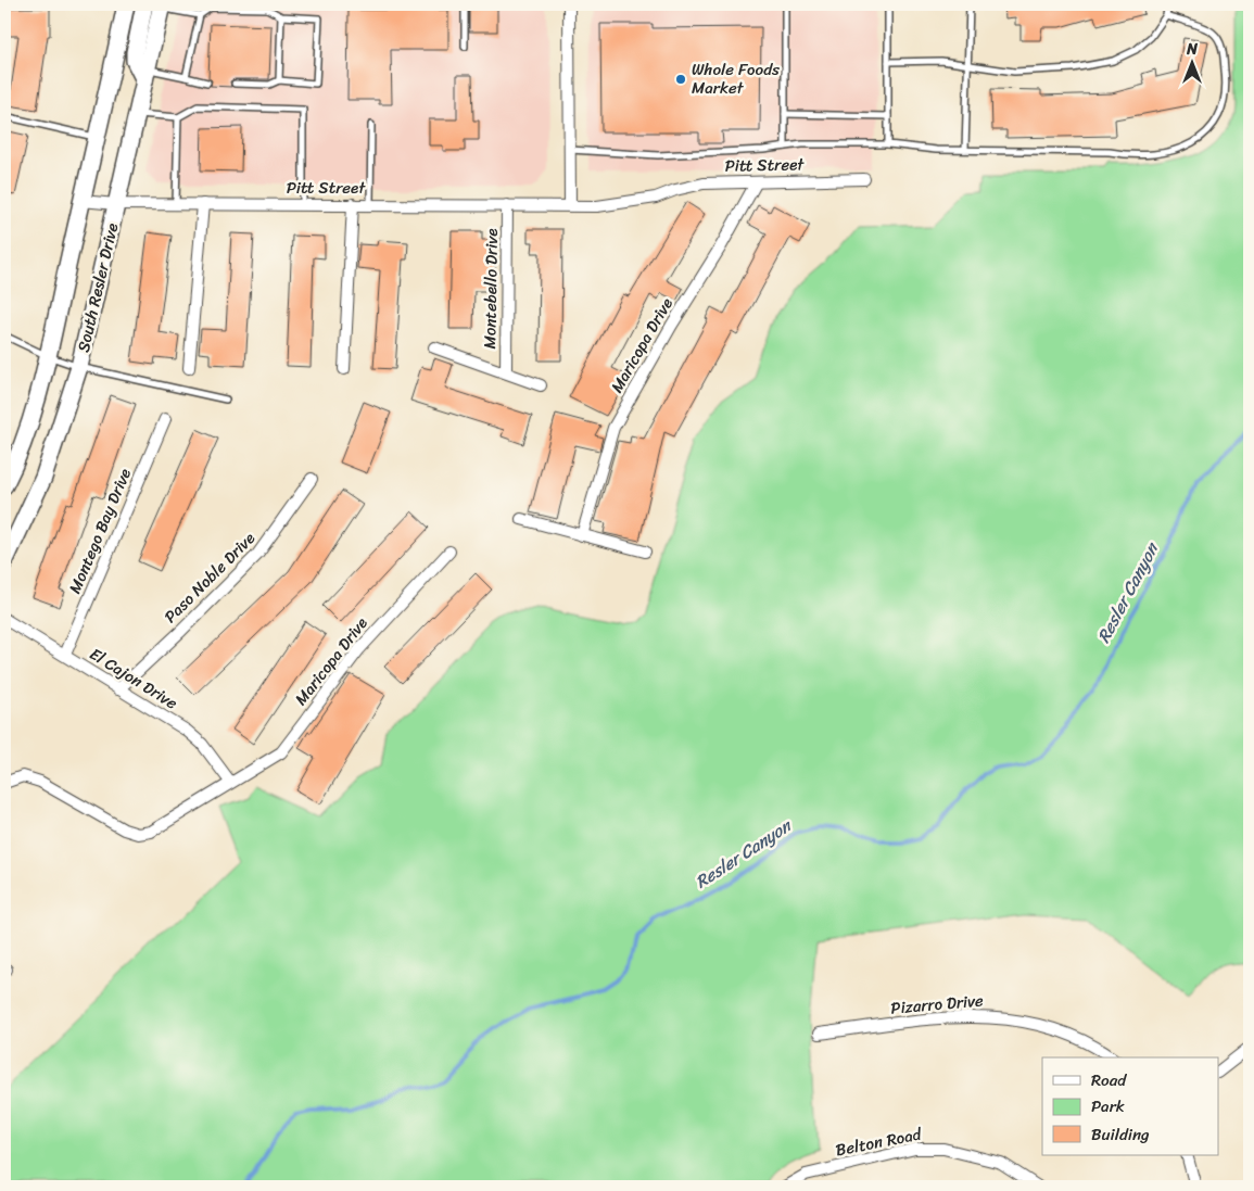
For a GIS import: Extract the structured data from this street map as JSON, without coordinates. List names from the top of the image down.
{
  "streets": {
    "main road": ["South Resler Drive"],
    "street": [
      "Pitt Street",
      "Montebello Drive",
      "Maricopa Drive",
      "Montego Bay Drive",
      "Paso Noble Drive",
      "El Cajon Drive",
      "Pizarro Drive",
      "Belton Road"
    ]
  },
  "crossings": [
    ["Pitt Street", "South Resler Drive"],
    ["Pitt Street", "Montebello Drive"],
    ["Pitt Street", "Maricopa Drive"],
    ["Maricopa Drive", "El Cajon Drive"],
    ["Montego Bay Drive", "El Cajon Drive"],
    ["Paso Noble Drive", "El Cajon Drive"]
  ],
  "water": ["Resler Canyon"],
  "places": ["Whole Foods Market"],
  "legend": ["Road", "Park", "Building"],
  "north": "top"
}
